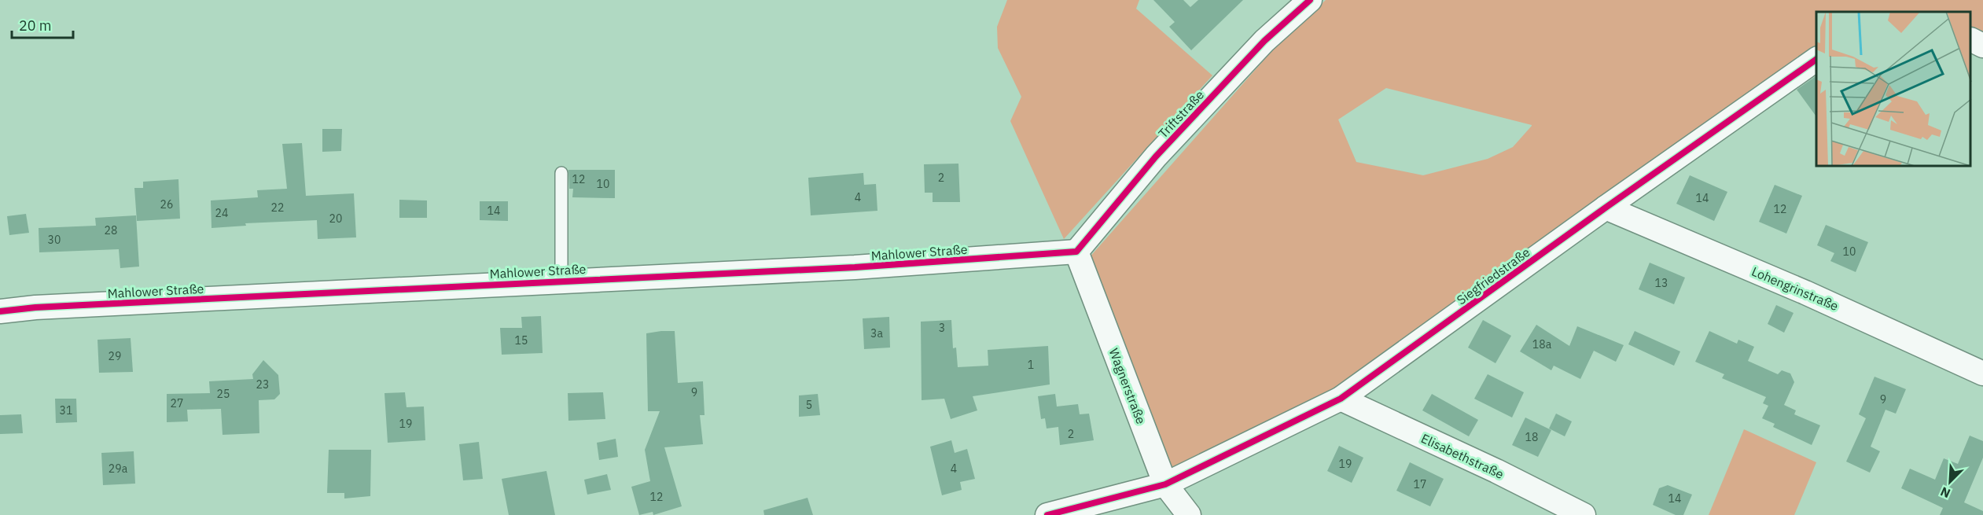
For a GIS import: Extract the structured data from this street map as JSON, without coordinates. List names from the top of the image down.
{
  "streets": {
    "street": [
      "Triftstraße",
      "Mahlower Straße",
      "Siegfriedstraße",
      "Lohengrinstraße",
      "Wagnerstraße",
      "Elisabethstraße"
    ]
  },
  "crossings": [
    ["Triftstraße", "Mahlower Straße"],
    ["Triftstraße", "Wagnerstraße"],
    ["Mahlower Straße", "Wagnerstraße"],
    ["Siegfriedstraße", "Lohengrinstraße"],
    ["Siegfriedstraße", "Wagnerstraße"],
    ["Siegfriedstraße", "Elisabethstraße"]
  ],
  "house_numbers": [
    "2",
    "12",
    "10",
    "4",
    "14",
    "26",
    "22",
    "12",
    "14",
    "24",
    "20",
    "28",
    "30",
    "10",
    "13",
    "3",
    "3a",
    "15",
    "18a",
    "29",
    "1",
    "23",
    "9",
    "25",
    "9",
    "27",
    "5",
    "31",
    "19",
    "2",
    "18",
    "19",
    "29a",
    "4",
    "17",
    "12",
    "14"
  ],
  "scale_bar": "20 m",
  "north": "bottom left"
}
